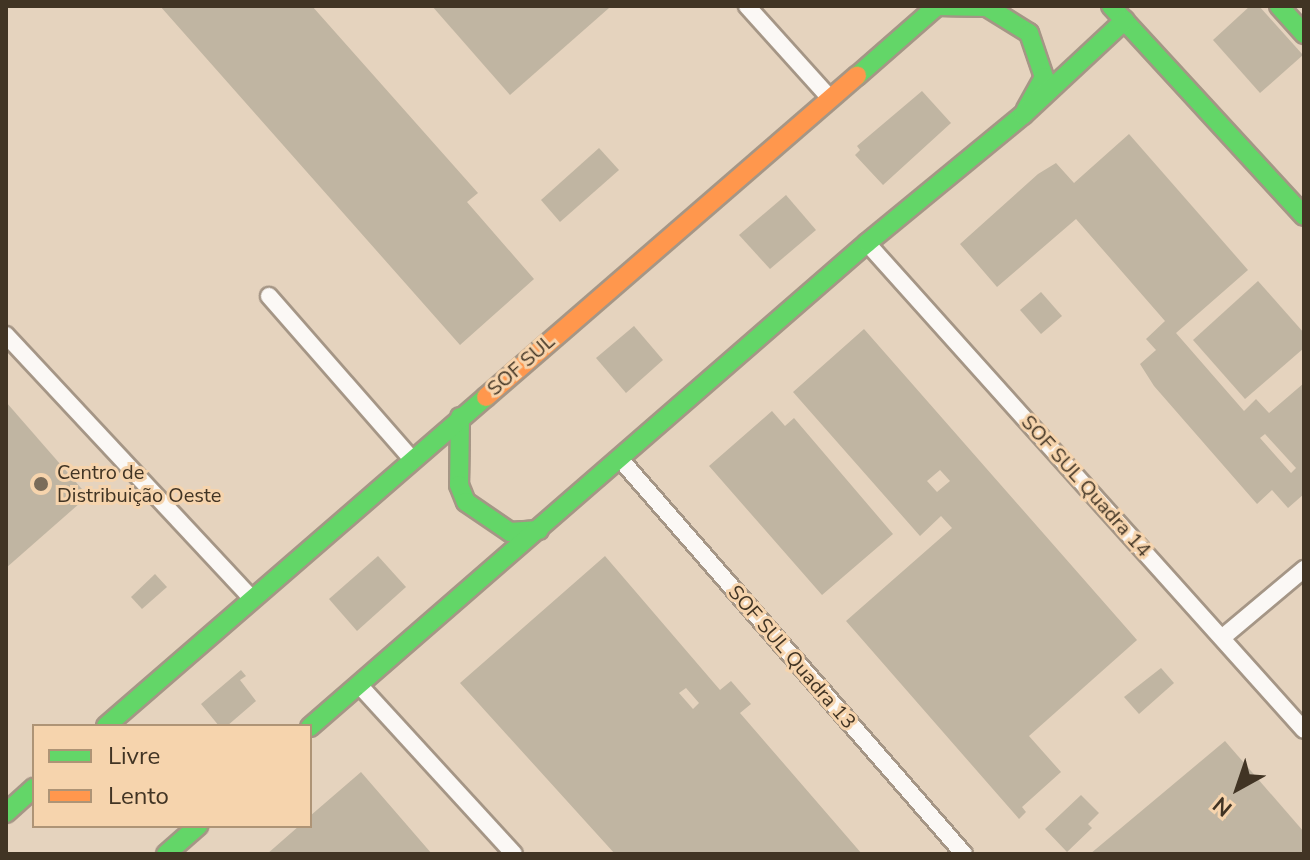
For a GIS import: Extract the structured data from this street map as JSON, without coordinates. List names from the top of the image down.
{
  "streets": {
    "street": ["SOF SUL"],
    "lane": ["SOF SUL Quadra 14", "SOF SUL Quadra 13"]
  },
  "places": ["Centro de Distribuição Oeste"],
  "legend": ["Livre", "Lento"],
  "north": "bottom left"
}
